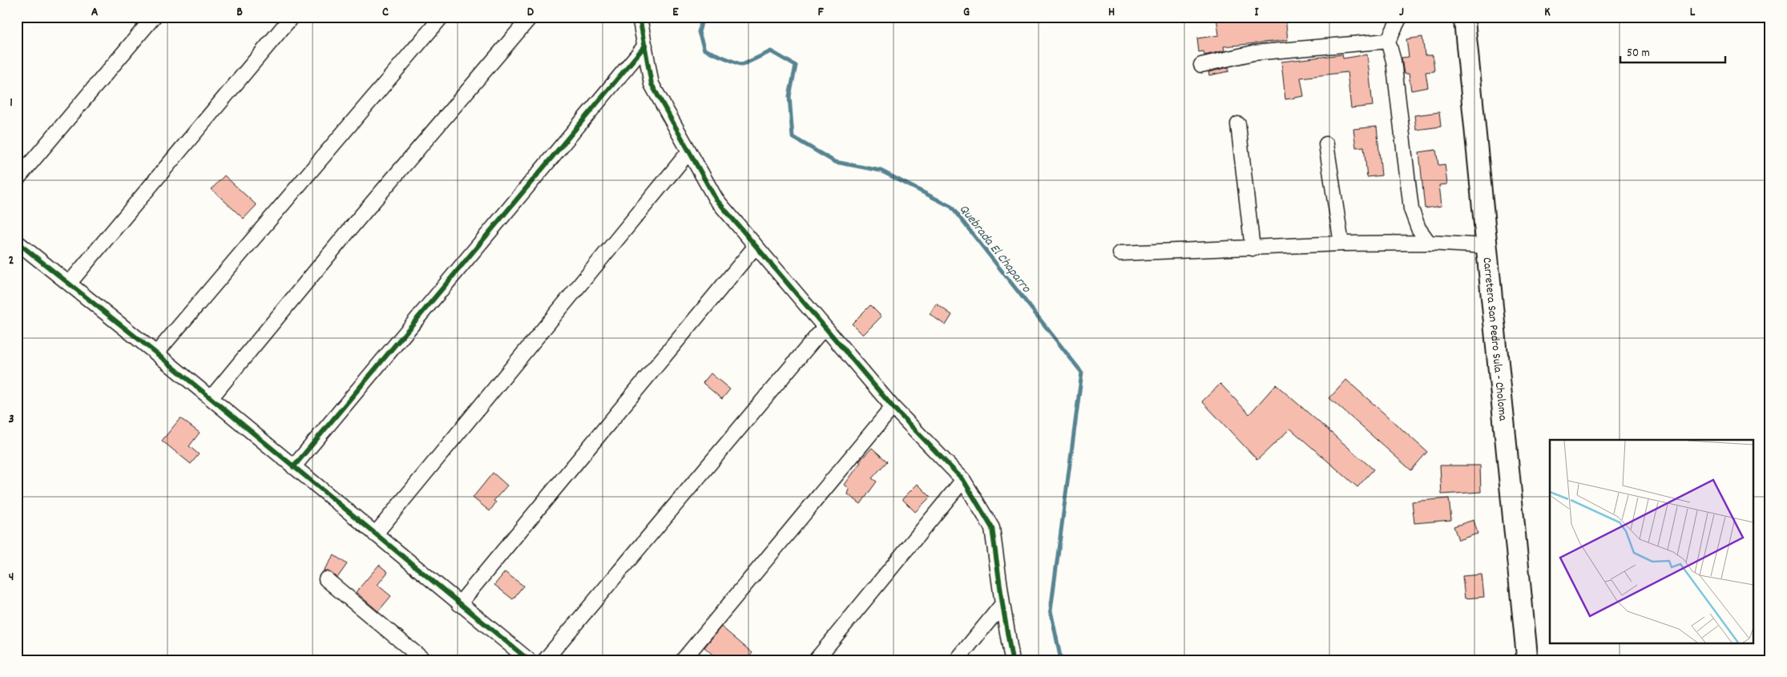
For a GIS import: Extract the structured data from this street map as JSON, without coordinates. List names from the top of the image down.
{
  "streets": {
    "main road": ["Carretera San Pedro Sula - Choloma"]
  },
  "water": ["Quebrada El Chaparro"],
  "scale_bar": "50 m",
  "grid": {
    "columns": [
      "A",
      "B",
      "C",
      "D",
      "E",
      "F",
      "G",
      "H",
      "I",
      "J",
      "K",
      "L"
    ],
    "rows": [
      "1",
      "2",
      "3",
      "4"
    ]
  }
}
